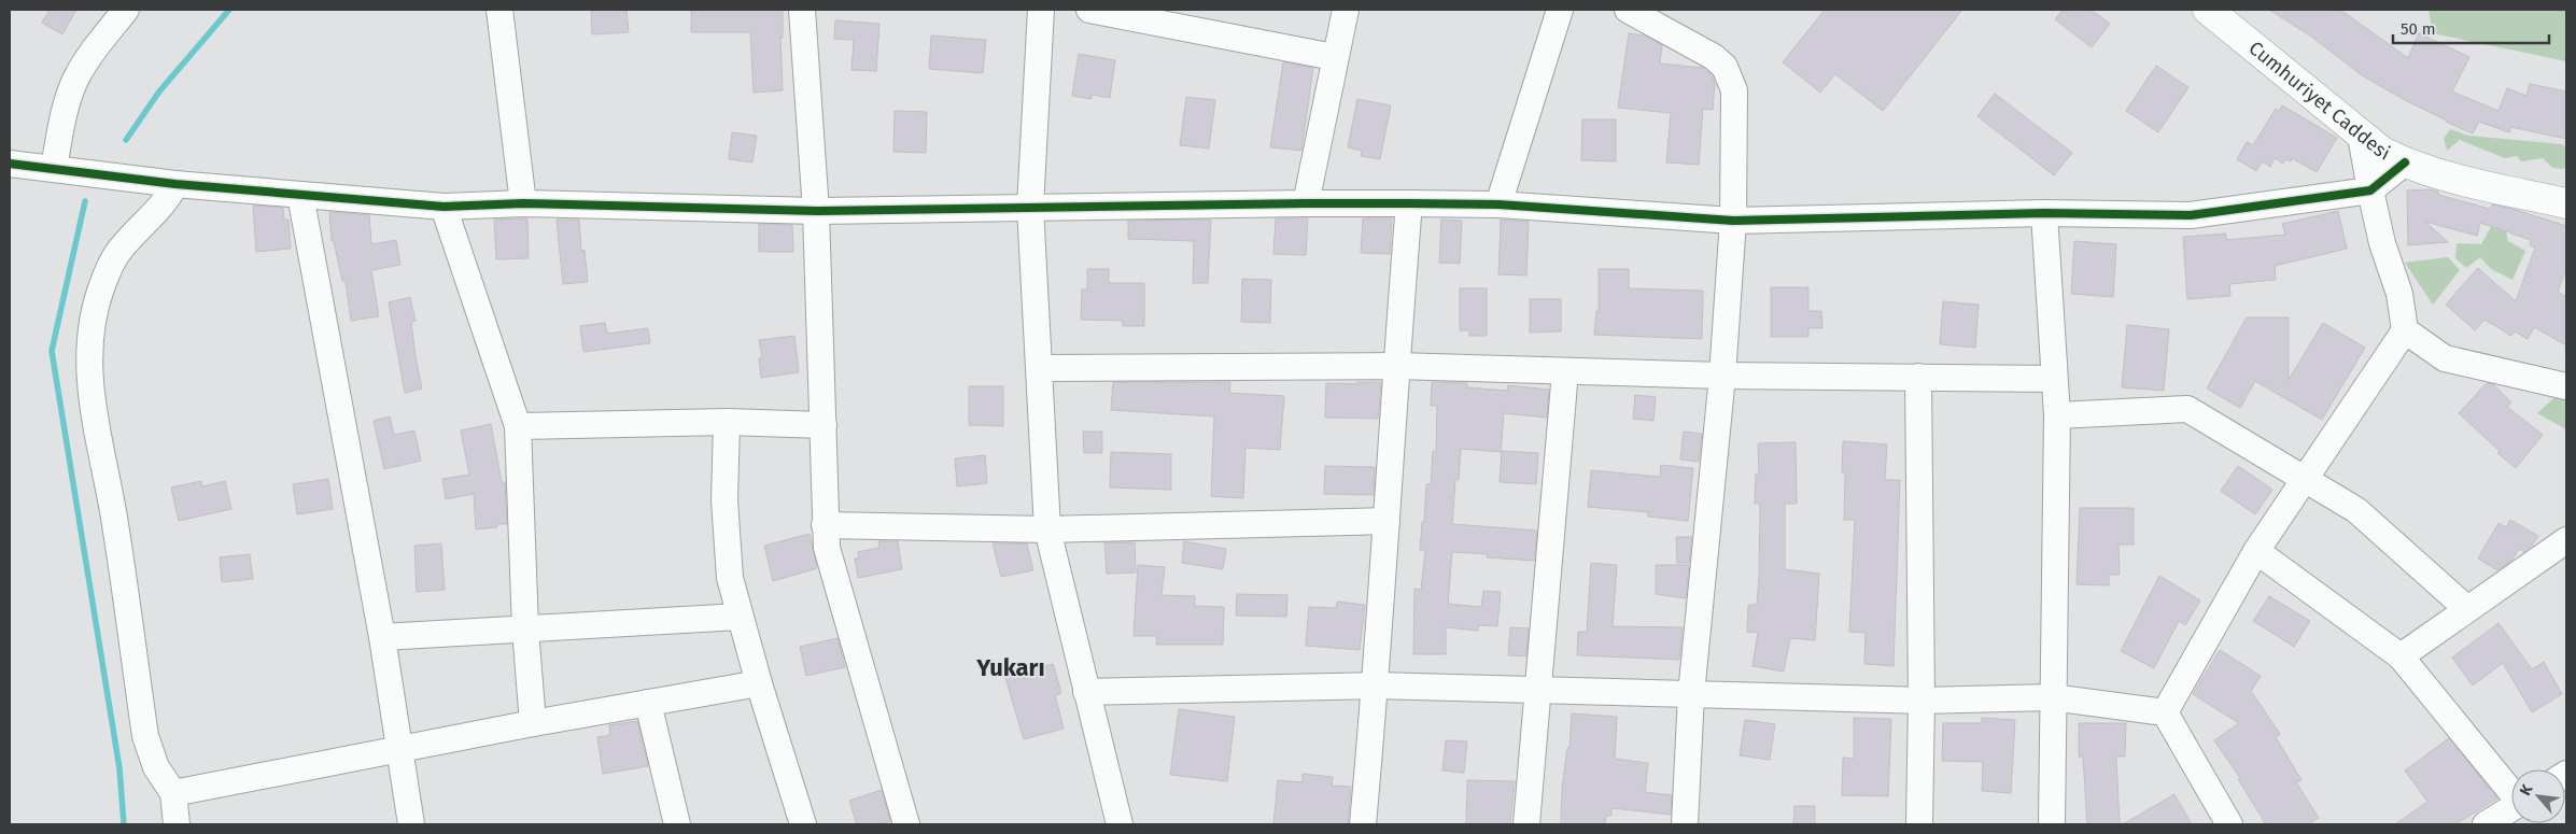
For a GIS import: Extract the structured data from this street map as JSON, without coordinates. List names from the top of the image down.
{
  "streets": {
    "main road": ["Cumhuriyet Caddesi"]
  },
  "districts": ["Yukarı"],
  "scale_bar": "50 m",
  "north": "top left"
}
